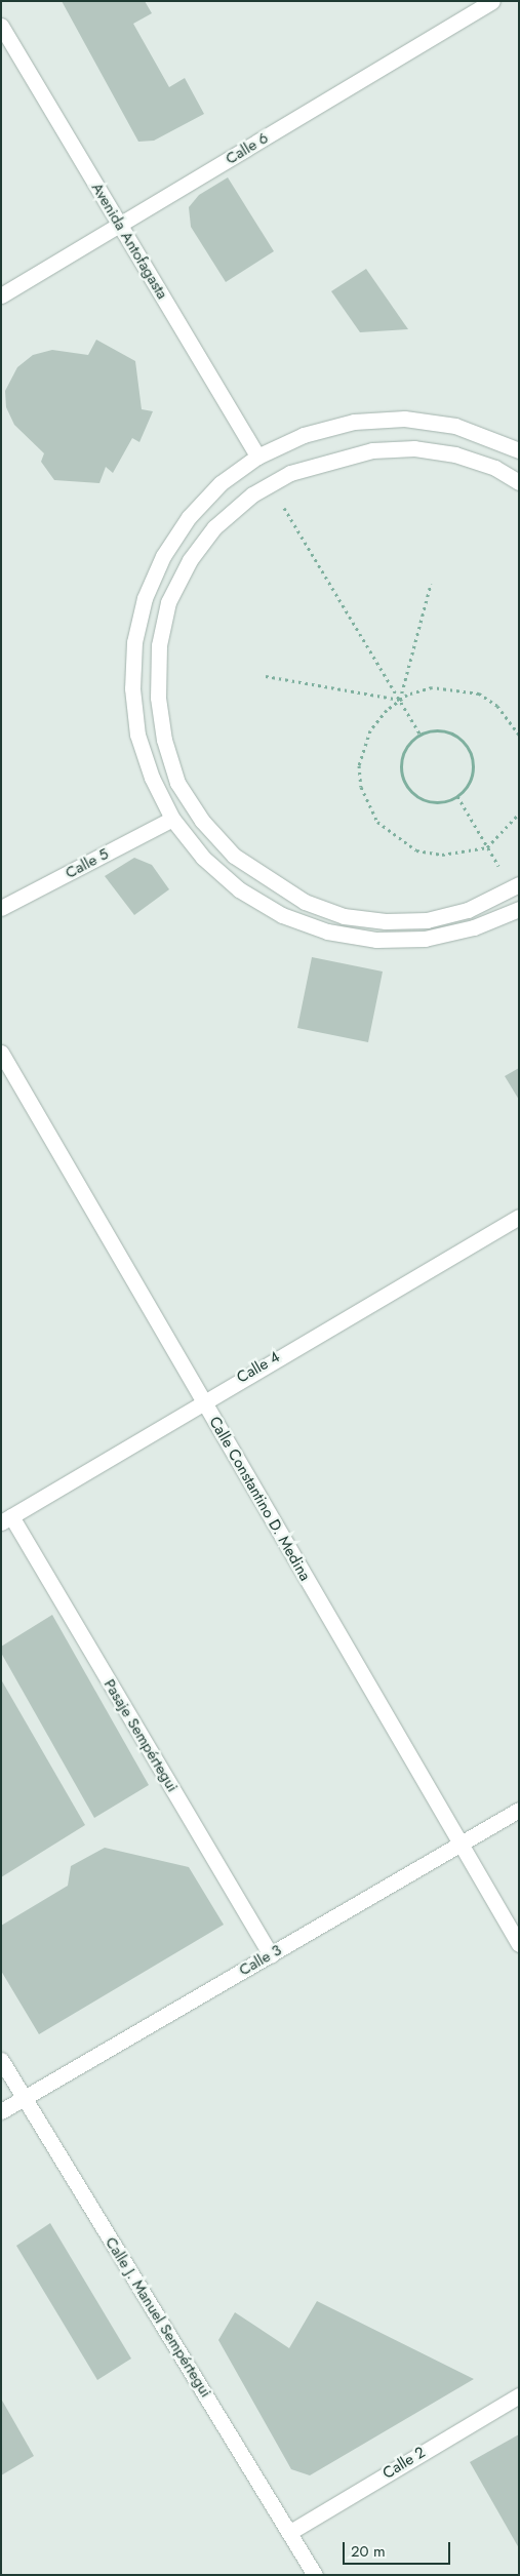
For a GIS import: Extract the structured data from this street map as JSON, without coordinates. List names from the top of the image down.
{
  "streets": {
    "street": [
      "Calle 6",
      "Avenida Antofagasta",
      "Calle 5",
      "Calle 4",
      "Calle Constantino D. Medina",
      "Pasaje Sempértegui",
      "Calle 3",
      "Calle J. Manuel Sempértegui",
      "Calle 2"
    ]
  },
  "crossings": [
    ["Calle 6", "Avenida Antofagasta"],
    ["Calle 4", "Calle Constantino D. Medina"],
    ["Calle 4", "Pasaje Sempértegui"],
    ["Calle Constantino D. Medina", "Calle 3"],
    ["Pasaje Sempértegui", "Calle 3"],
    ["Calle 3", "Calle J. Manuel Sempértegui"],
    ["Calle J. Manuel Sempértegui", "Calle 2"]
  ],
  "scale_bar": "20 m"
}
